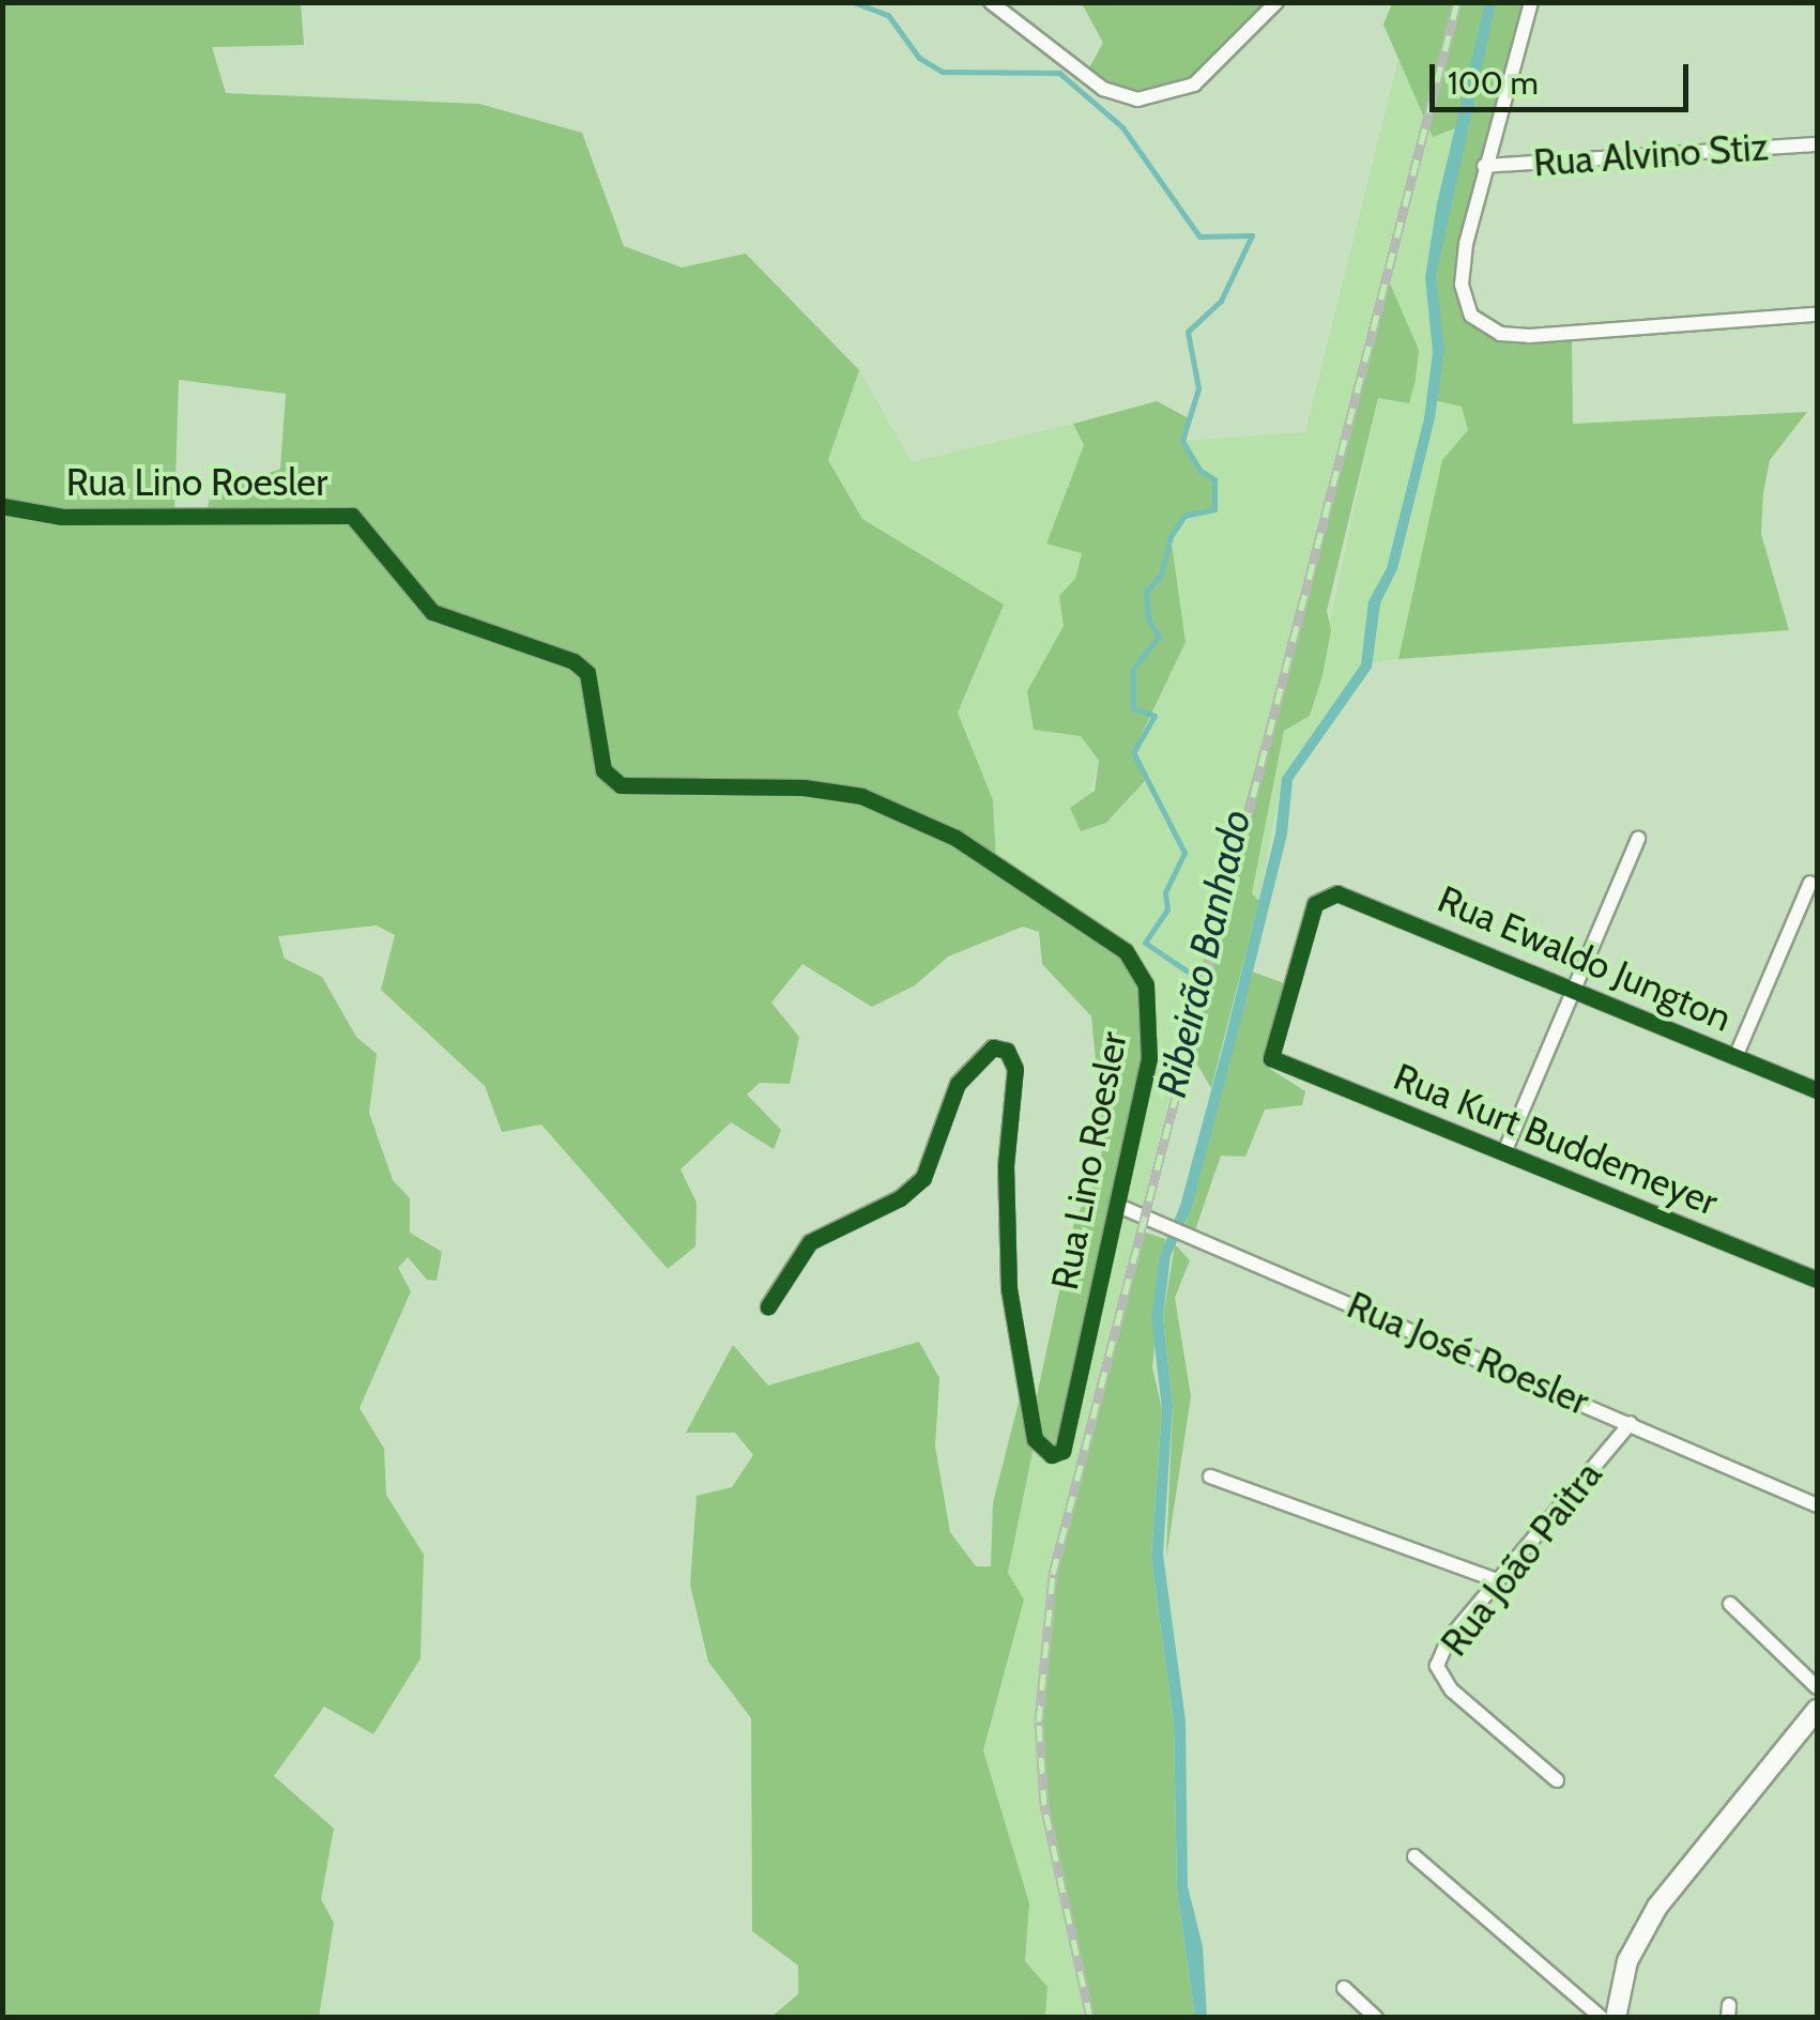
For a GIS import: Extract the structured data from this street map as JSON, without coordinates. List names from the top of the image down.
{
  "streets": {
    "street": [
      "Rua Alvino Stiz",
      "Rua Lino Roesler",
      "Rua Ewaldo Jungton",
      "Rua Kurt Buddemeyer",
      "Rua José Roesler",
      "Rua João Paitra"
    ]
  },
  "crossings": [
    ["Rua Lino Roesler", "Rua José Roesler"],
    ["Rua Ewaldo Jungton", "Rua Kurt Buddemeyer"],
    ["Rua José Roesler", "Rua João Paitra"]
  ],
  "water": ["Ribeirão Banhado"],
  "scale_bar": "100 m"
}
